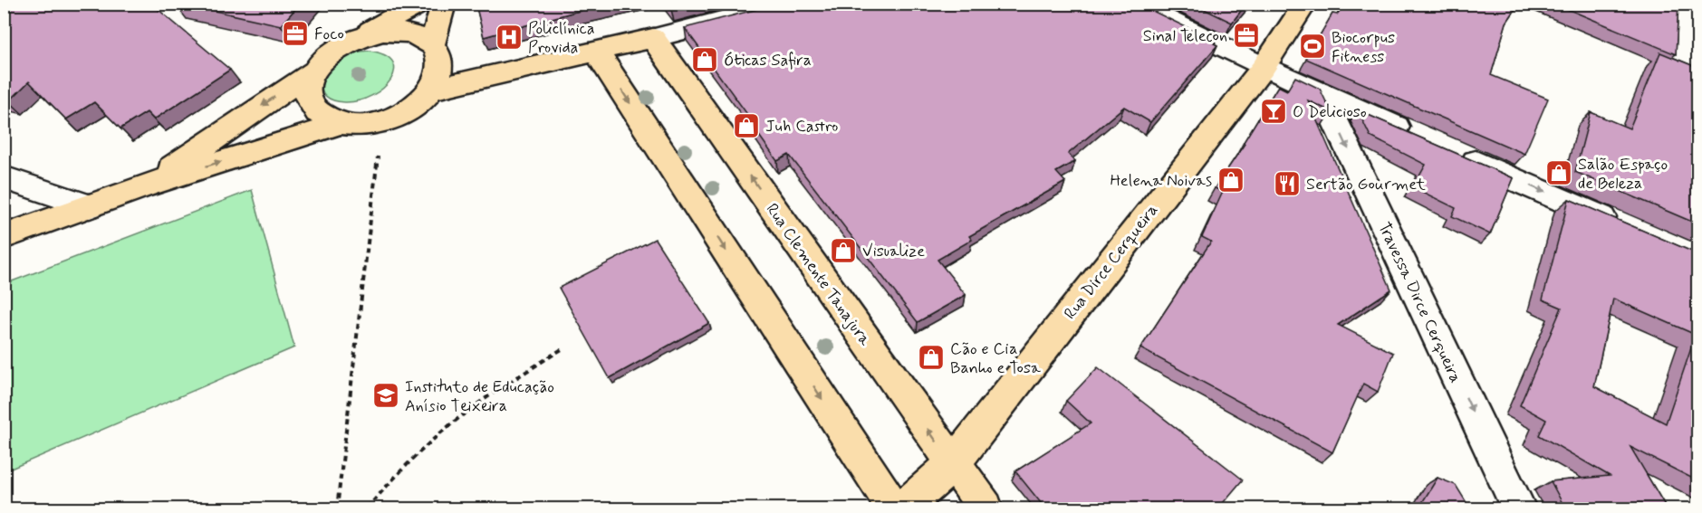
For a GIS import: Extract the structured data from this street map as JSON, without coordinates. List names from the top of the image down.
{
  "streets": {
    "main road": ["Rua Dirce Cerqueira", "Rua Clemente Tanajura"],
    "street": ["Travessa Dirce Cerqueira"]
  },
  "crossings": [
    ["Rua Dirce Cerqueira", "Rua Clemente Tanajura"]
  ],
  "one_way": ["Travessa Dirce Cerqueira"],
  "places": {
    "office": ["Foco", "Sinal Telecon"],
    "hospital": ["Policlínica Provida"],
    "sports": ["Biocorpus Fitness"],
    "shop": [
      "Óticas Safira",
      "Juh Castro",
      "Salão Espaço de Beleza",
      "Helena Noivas",
      "Visualize",
      "Cão e Cia Banho e Tosa"
    ],
    "bar": ["O Delicioso"],
    "restaurant": ["Sertão Gourmet"],
    "school or university": ["Instituto de Educação Anísio Teixeira"]
  }
}
